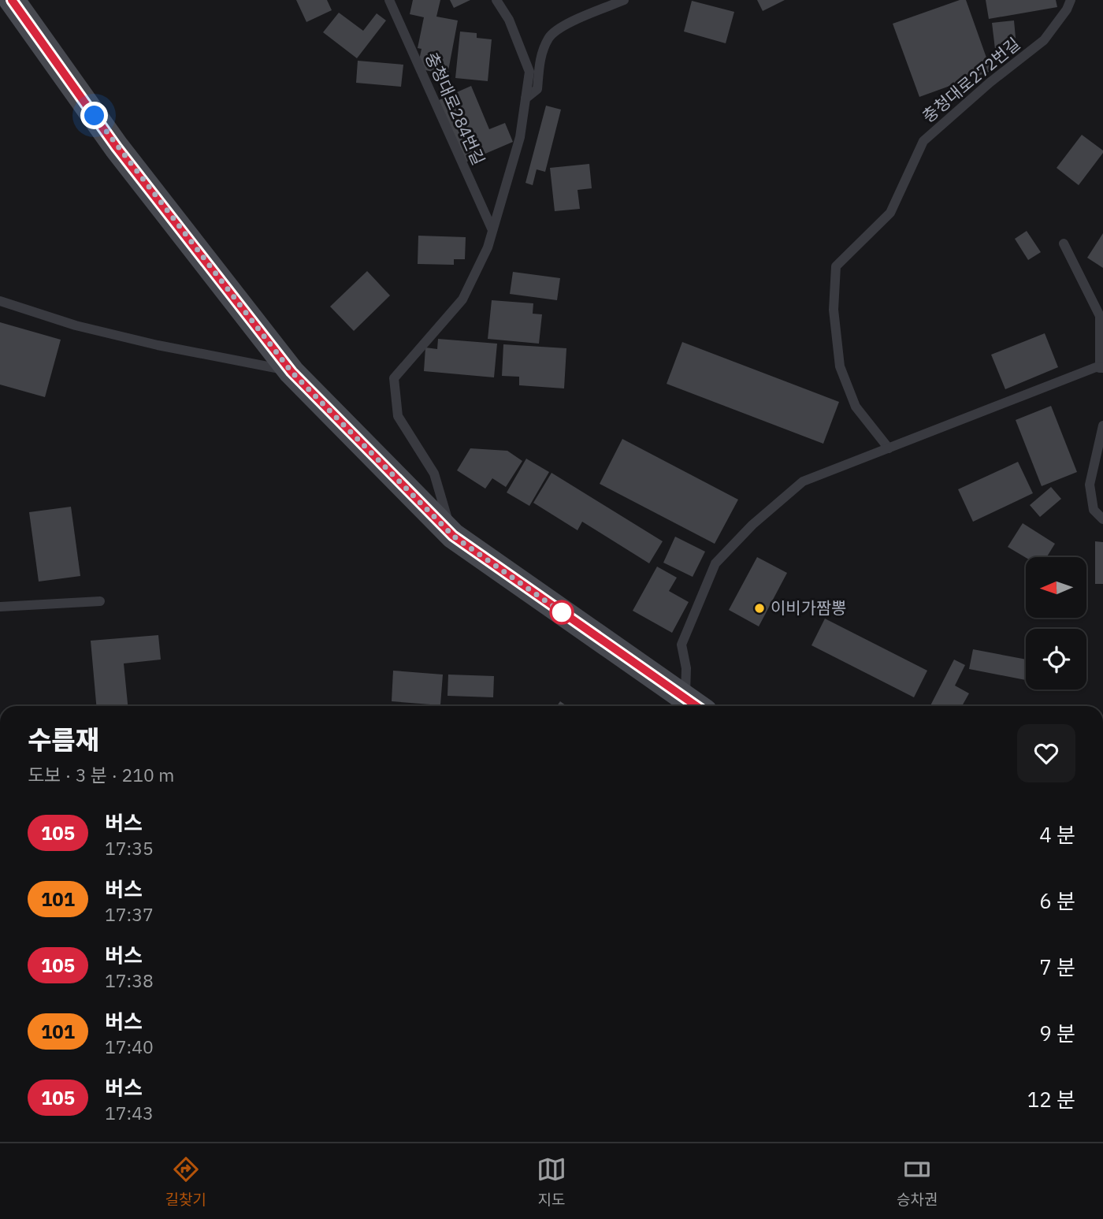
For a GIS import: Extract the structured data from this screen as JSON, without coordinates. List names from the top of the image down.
{
  "streets": {
    "lane": ["충청대로272번길", "충청대로284번길"]
  },
  "places": ["이비가짬뽕"],
  "lines": ["bus line 105"],
  "north": "left",
  "page": {
    "heading": ["수름재", "도보 · 3 분 · 210 m"],
    "list": [
      {
        "mark": "105",
        "name": "버스",
        "note": "17:35",
        "value": "4 분"
      },
      {
        "mark": "101",
        "name": "버스",
        "note": "17:37",
        "value": "6 분"
      },
      {
        "mark": "105",
        "name": "버스",
        "note": "17:38",
        "value": "7 분"
      },
      {
        "mark": "101",
        "name": "버스",
        "note": "17:40",
        "value": "9 분"
      },
      {
        "mark": "105",
        "name": "버스",
        "note": "17:43",
        "value": "12 분"
      }
    ],
    "tabs": ["길찾기", "지도", "승차권"]
  }
}
